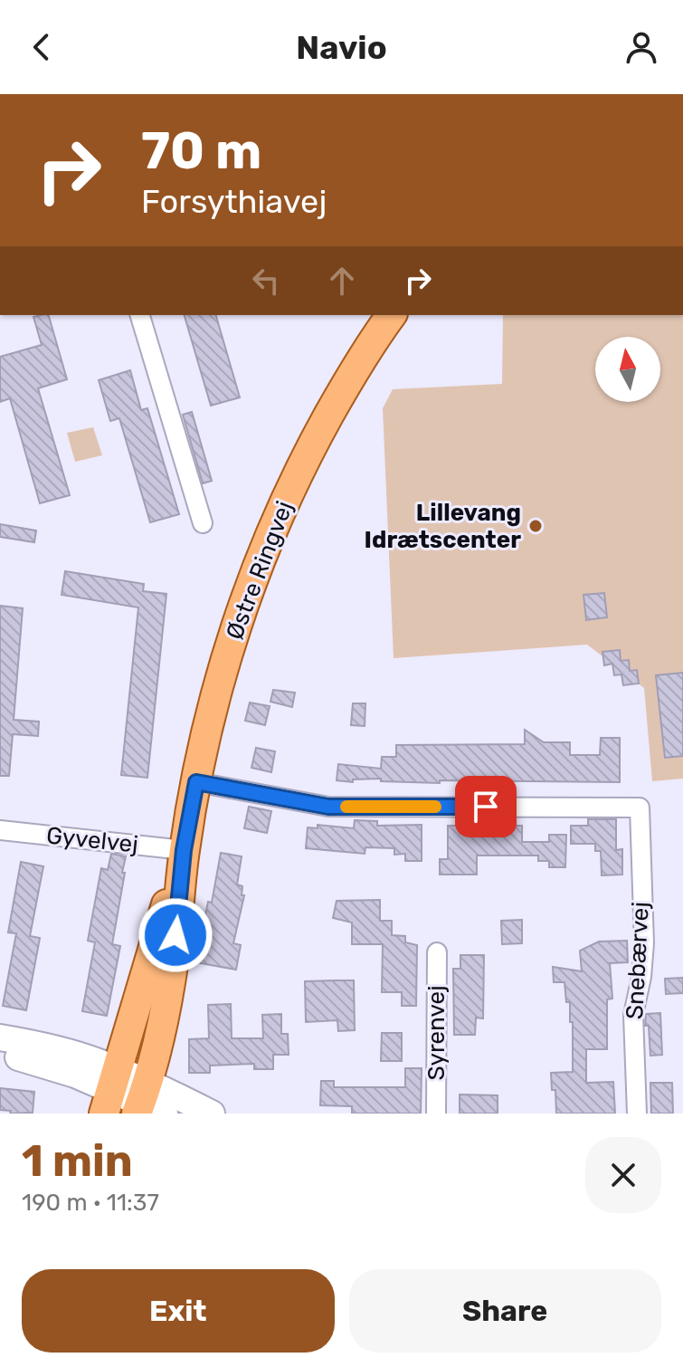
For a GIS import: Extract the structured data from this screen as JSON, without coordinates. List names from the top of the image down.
{
  "streets": {
    "main road": ["Østre Ringvej"],
    "street": ["Gyvelvej", "Snebærvej", "Syrenvej"]
  },
  "crossings": [
    ["Østre Ringvej", "Gyvelvej"],
    ["Østre Ringvej", "Snebærvej"]
  ],
  "places": ["Lillevang Idrætscenter"],
  "north": "top",
  "page": {
    "header": "Navio",
    "turn": ["70 m", "Forsythiavej"],
    "heading": ["1 min", "190 m · 11:37"],
    "buttons": ["Exit", "Share"]
  }
}
